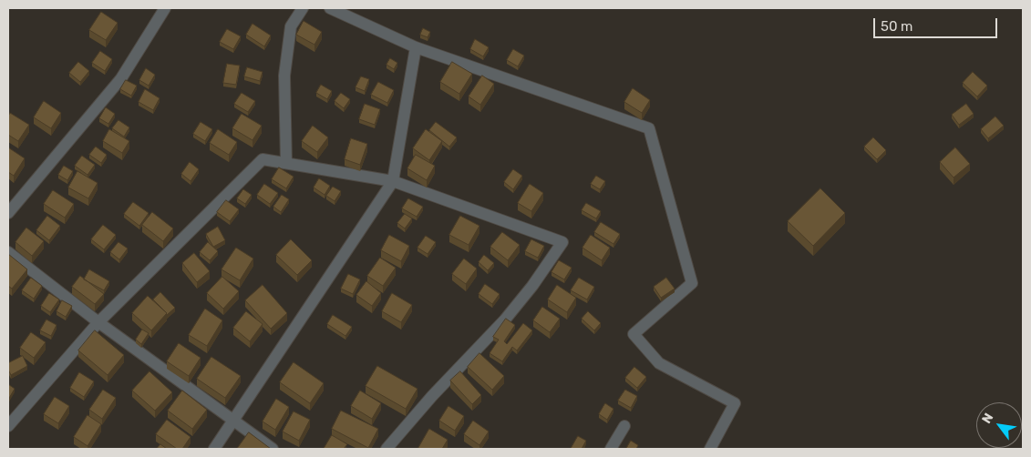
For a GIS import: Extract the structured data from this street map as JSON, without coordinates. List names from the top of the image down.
{
  "scale_bar": "50 m",
  "north": "top left"
}
